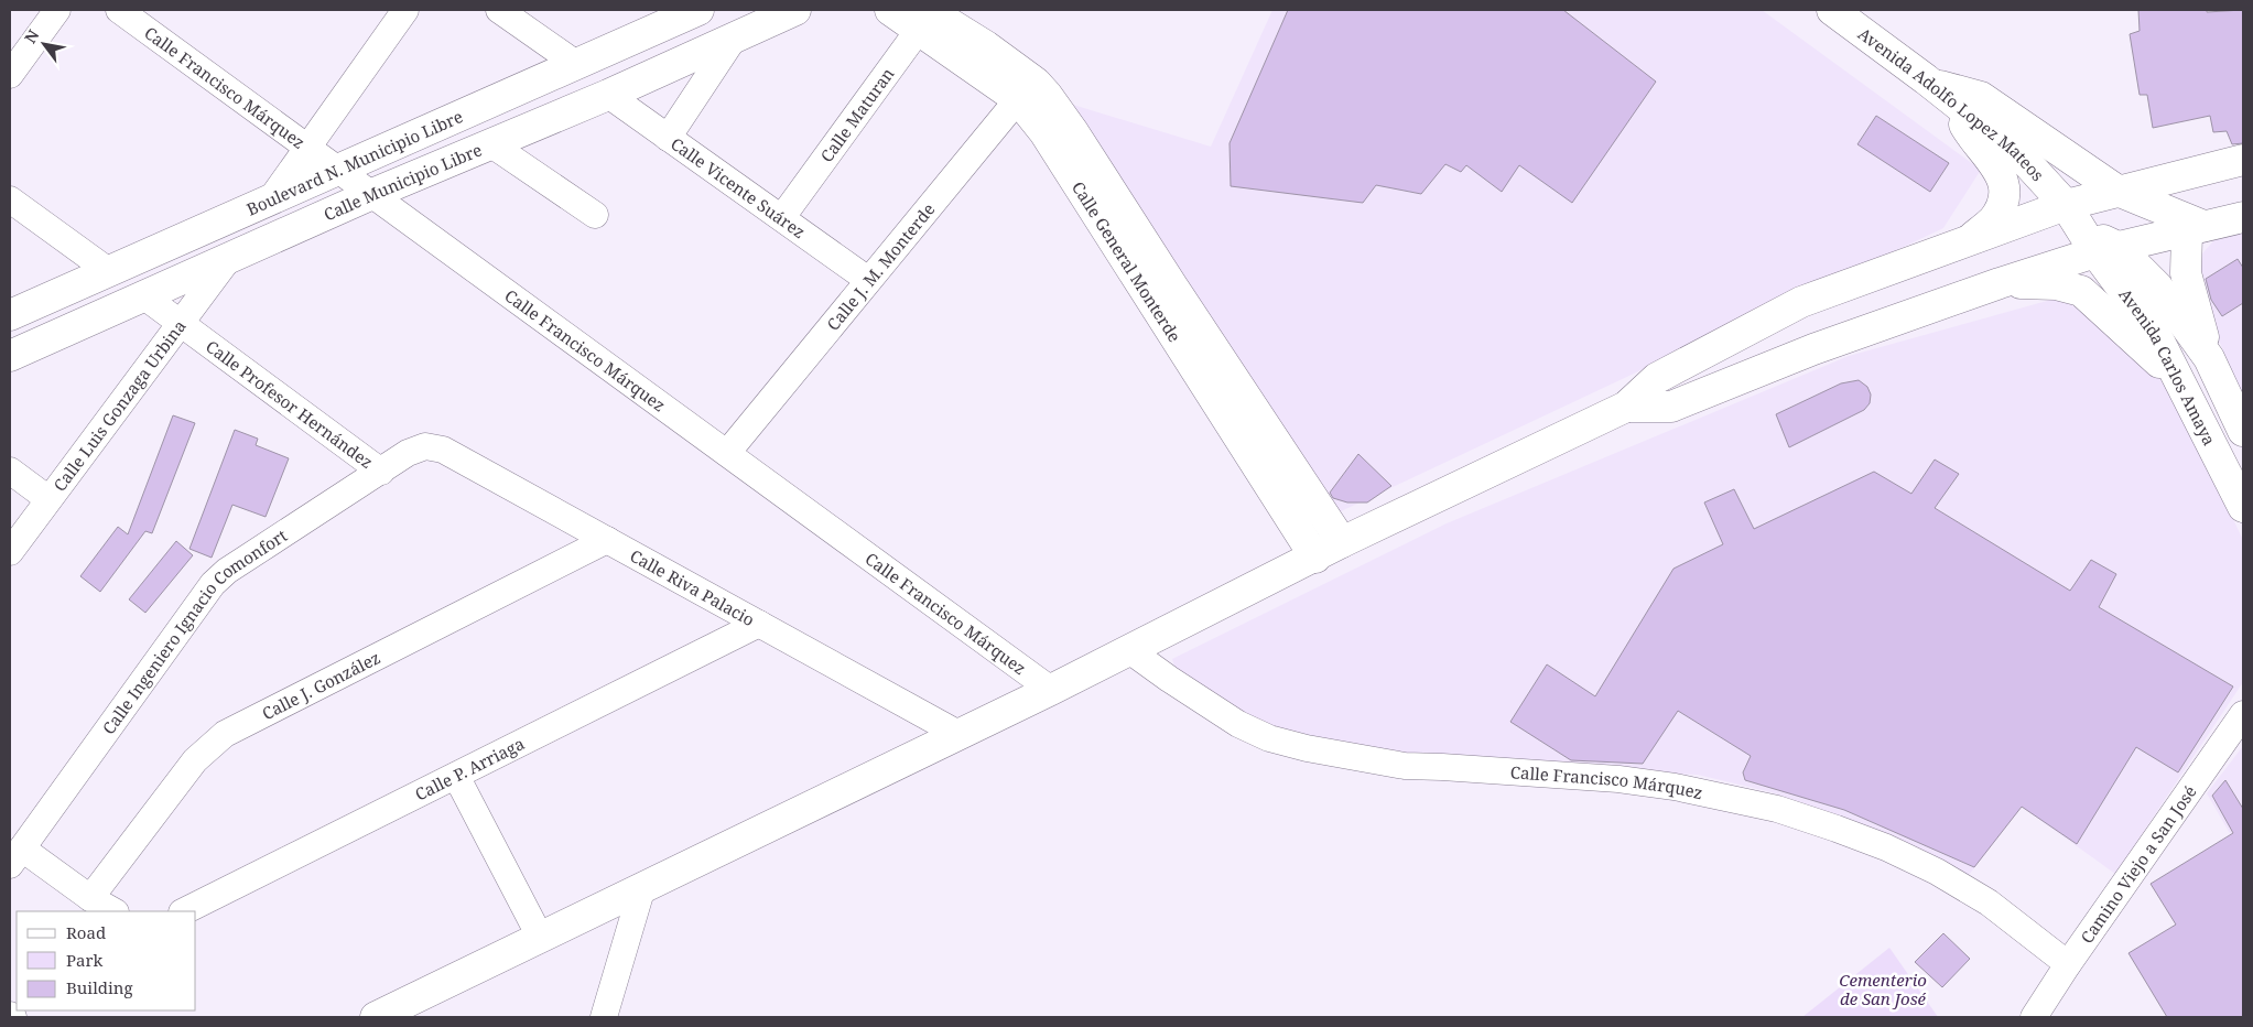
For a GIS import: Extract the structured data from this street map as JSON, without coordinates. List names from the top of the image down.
{
  "streets": {
    "main road": [
      "Avenida Adolfo Lopez Mateos",
      "Boulevard N. Municipio Libre",
      "Calle Municipio Libre",
      "Calle General Monterde",
      "Avenida Carlos Amaya"
    ],
    "street": [
      "Calle Francisco Márquez",
      "Calle Maturan",
      "Calle Vicente Suárez",
      "Calle J. M. Monterde",
      "Calle Profesor Hernández",
      "Calle Luis Gonzaga Urbina",
      "Calle Riva Palacio",
      "Calle Ingeniero Ignacio Comonfort",
      "Calle J. González",
      "Calle P. Arriaga",
      "Camino Viejo a San José"
    ]
  },
  "crossings": [
    ["Calle Francisco Márquez", "Boulevard N. Municipio Libre"],
    ["Calle Francisco Márquez", "Calle Municipio Libre"],
    ["Calle Francisco Márquez", "Calle J. M. Monterde"],
    ["Calle Francisco Márquez", "Camino Viejo a San José"],
    ["Avenida Adolfo Lopez Mateos", "Avenida Carlos Amaya"],
    ["Calle Maturan", "Calle Vicente Suárez"],
    ["Calle Maturan", "Calle General Monterde"],
    ["Calle Municipio Libre", "Calle Vicente Suárez"],
    ["Calle Municipio Libre", "Calle Profesor Hernández"],
    ["Calle Municipio Libre", "Calle Luis Gonzaga Urbina"],
    ["Calle Vicente Suárez", "Calle J. M. Monterde"],
    ["Calle General Monterde", "Calle J. M. Monterde"],
    ["Calle Profesor Hernández", "Calle Luis Gonzaga Urbina"],
    ["Calle Profesor Hernández", "Calle Ingeniero Ignacio Comonfort"],
    ["Calle Riva Palacio", "Calle Ingeniero Ignacio Comonfort"],
    ["Calle Riva Palacio", "Calle J. González"],
    ["Calle Riva Palacio", "Calle P. Arriaga"]
  ],
  "parks": ["Cementerio de San José"],
  "legend": ["Road", "Park", "Building"],
  "north": "top left"
}
